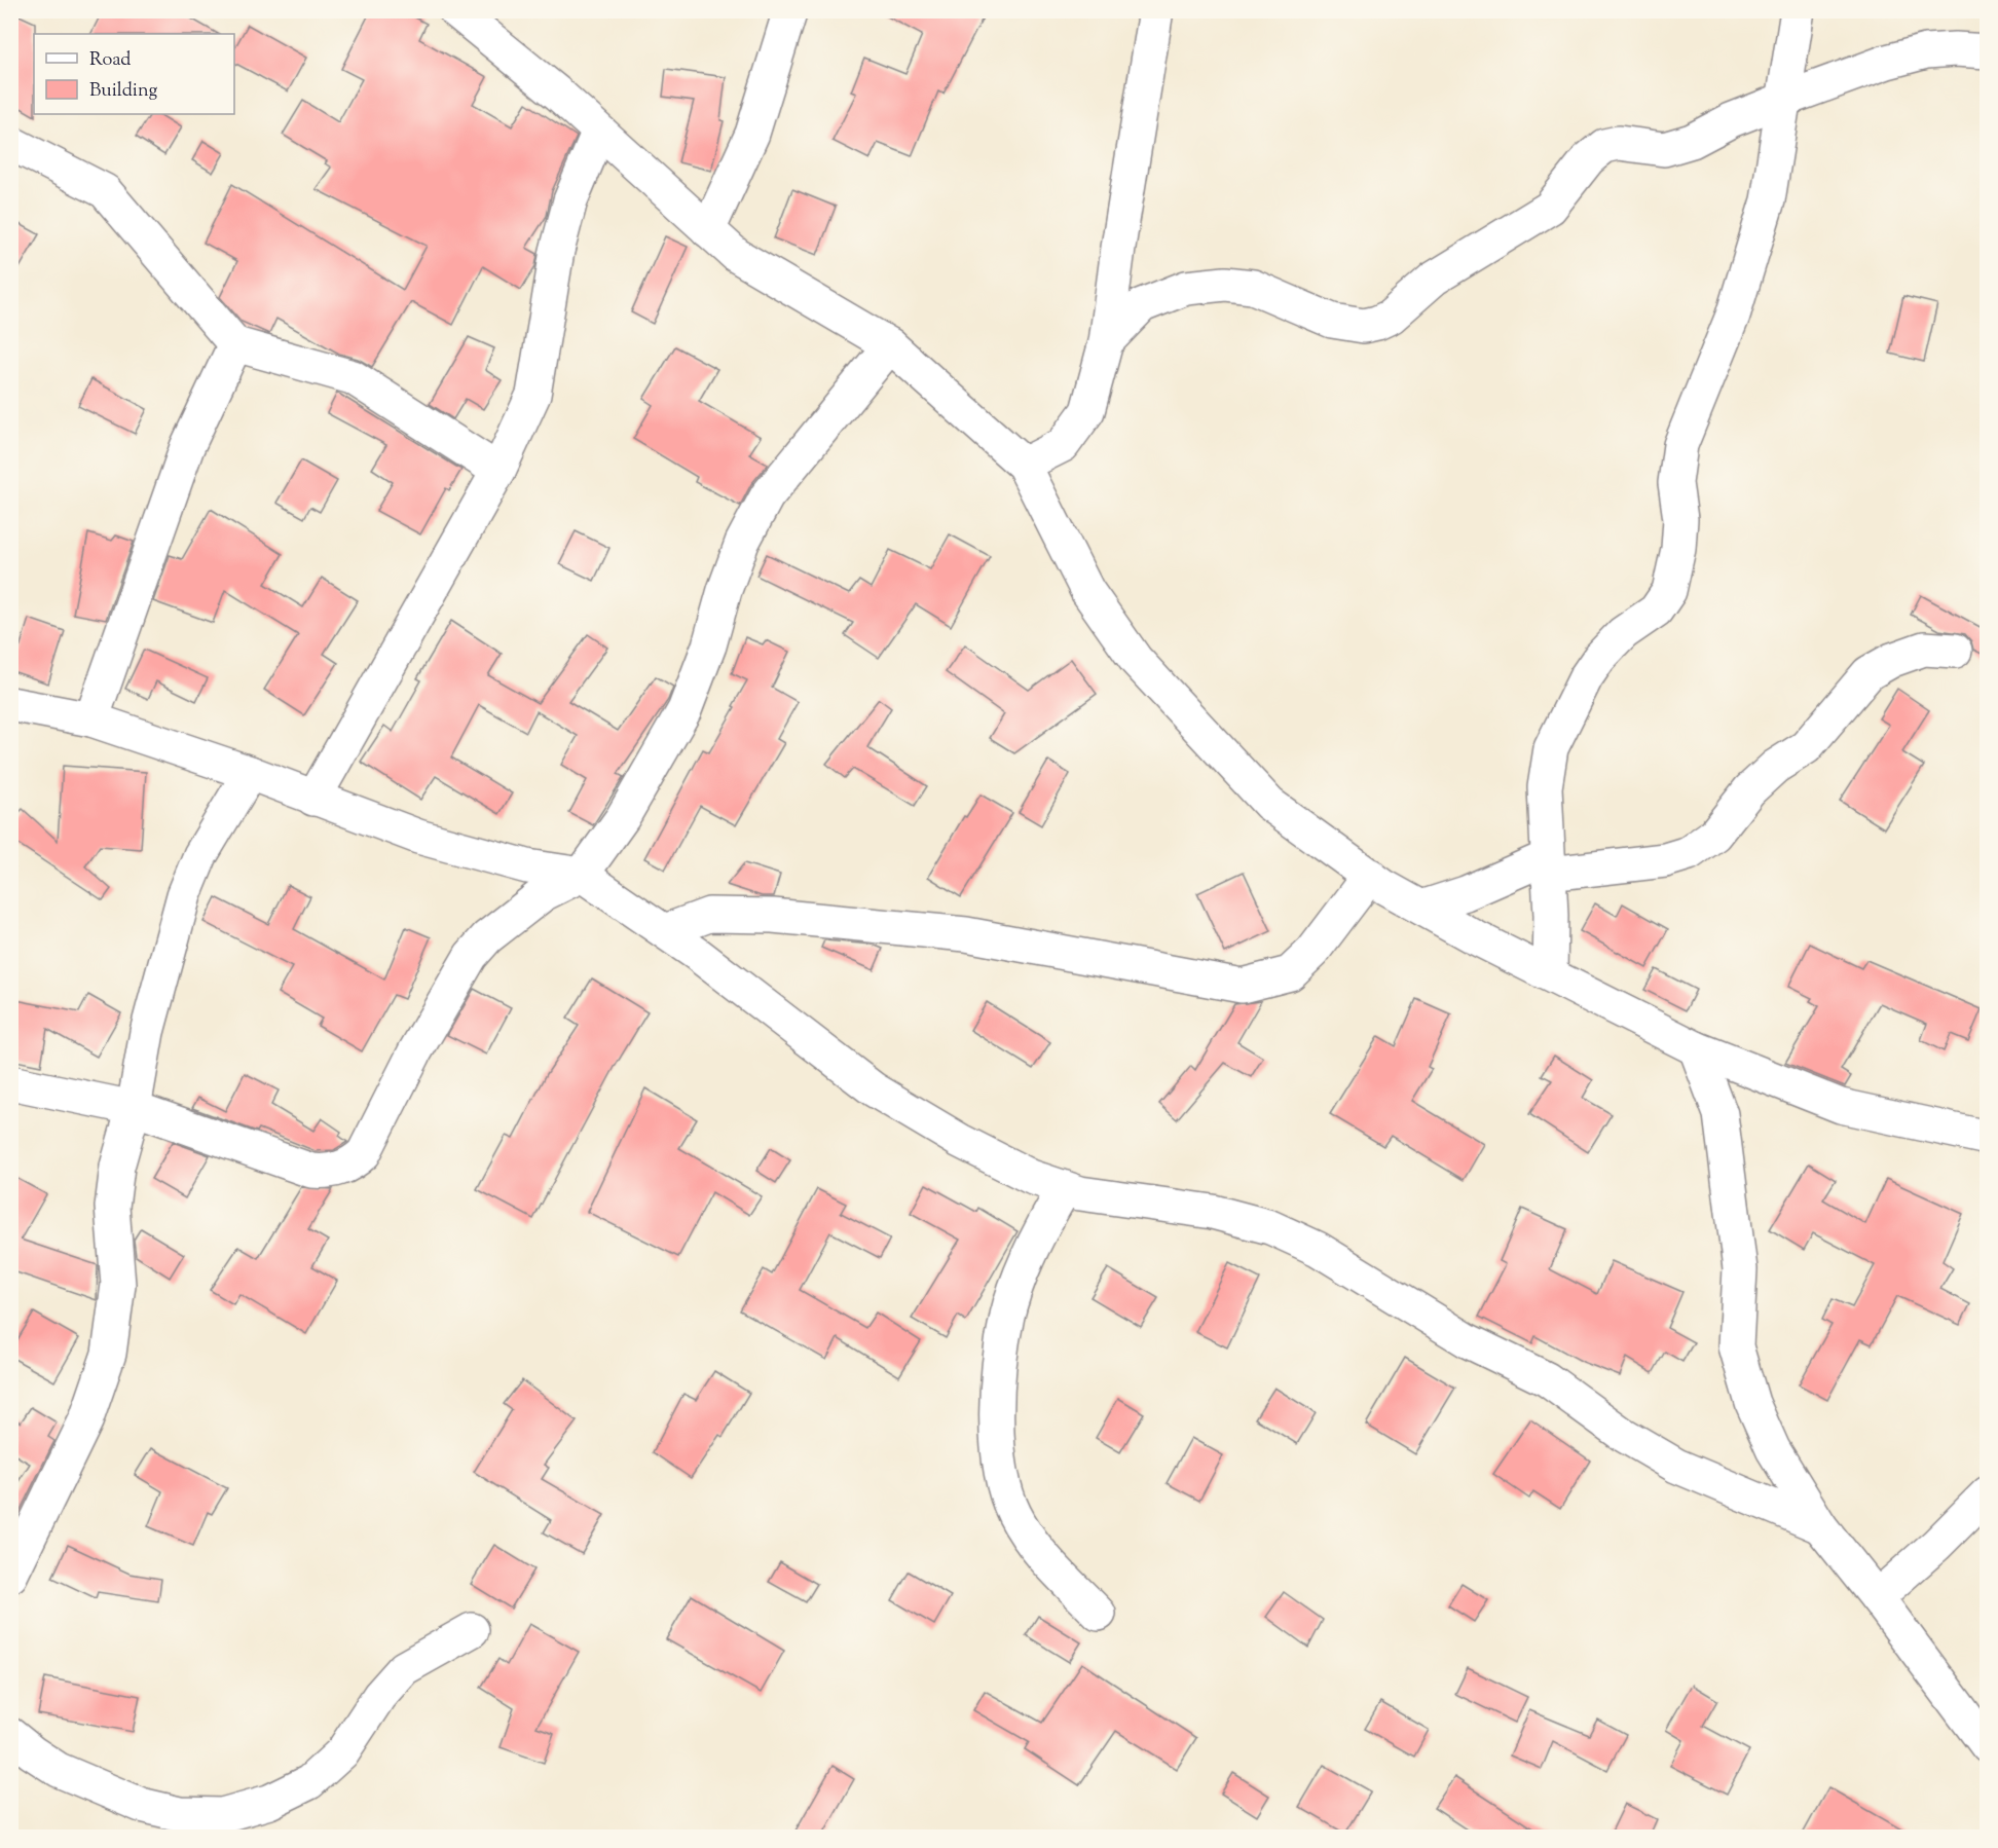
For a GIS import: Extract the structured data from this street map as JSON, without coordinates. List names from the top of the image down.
{
  "legend": ["Road", "Building"]
}
